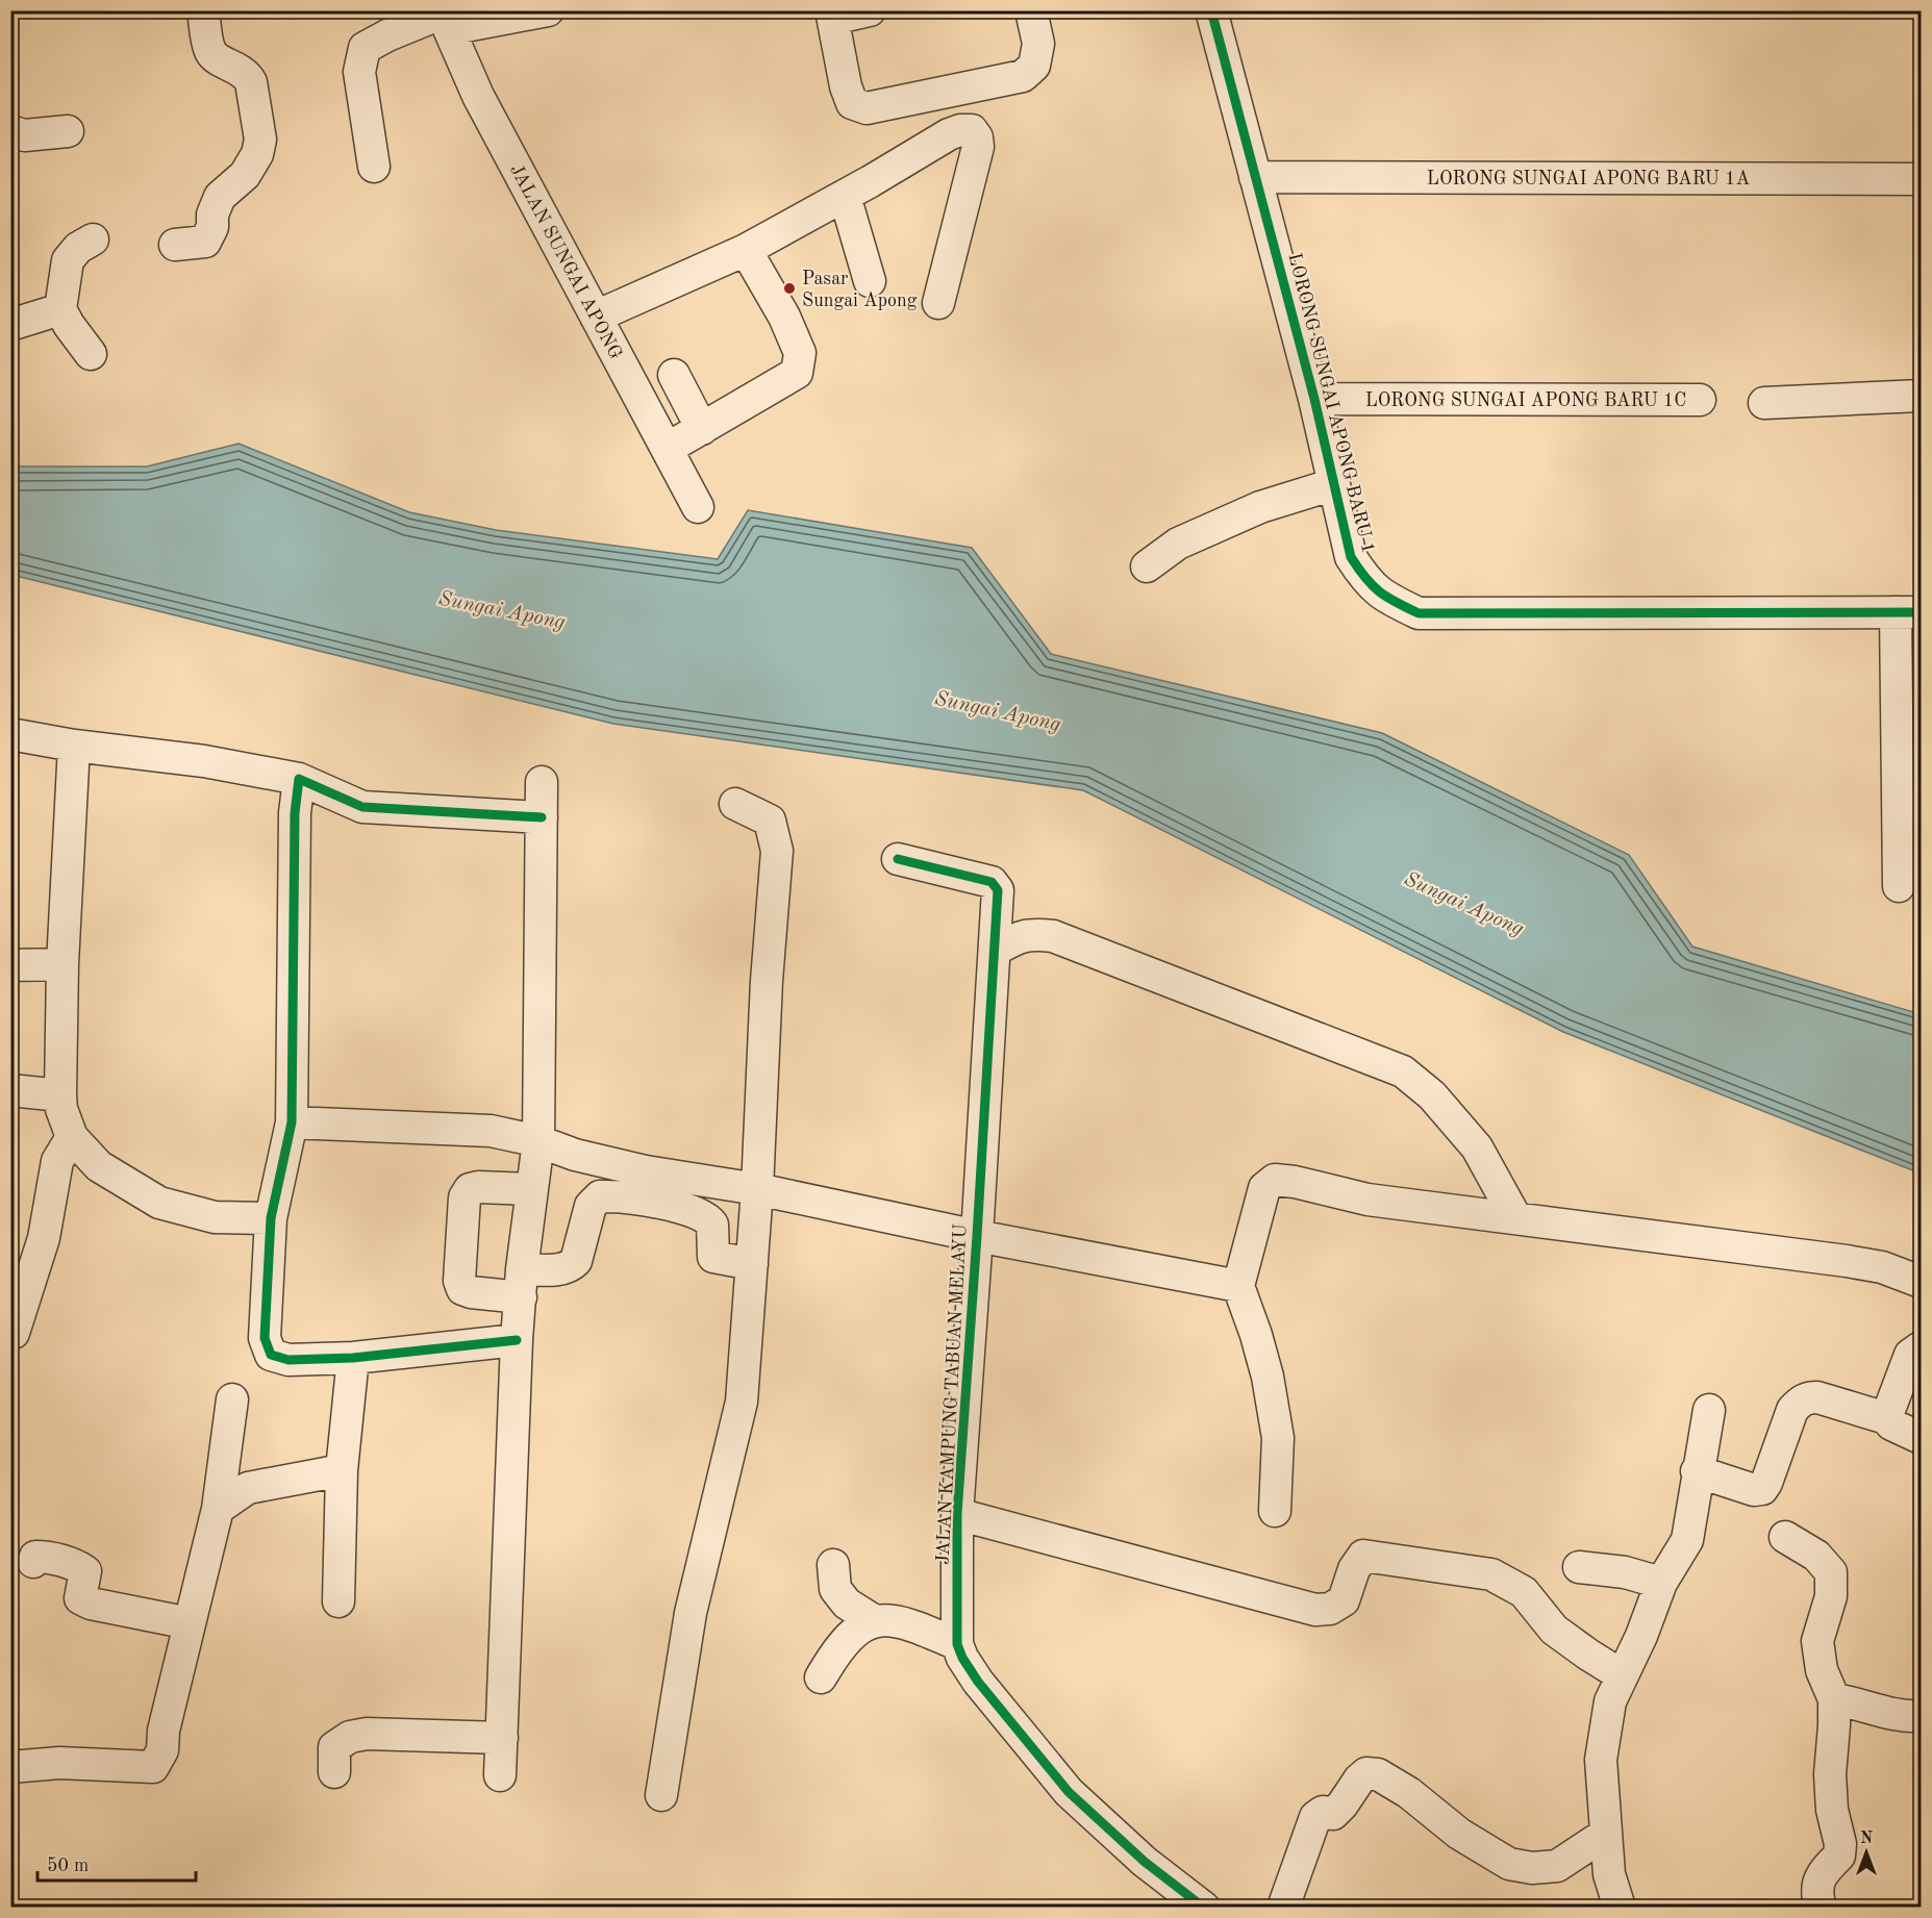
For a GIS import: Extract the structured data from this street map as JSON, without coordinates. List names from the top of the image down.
{
  "streets": {
    "street": [
      "LORONG SUNGAI APONG BARU 1A",
      "JALAN SUNGAI APONG",
      "LORONG SUNGAI APONG BARU 1C",
      "LORONG SUNGAI APONG BARU 1",
      "JALAN KAMPUNG TABUAN MELAYU"
    ]
  },
  "crossings": [
    ["LORONG SUNGAI APONG BARU 1A", "LORONG SUNGAI APONG BARU 1"],
    ["LORONG SUNGAI APONG BARU 1C", "LORONG SUNGAI APONG BARU 1"]
  ],
  "water": ["Sungai Apong"],
  "places": ["Pasar Sungai Apong"],
  "scale_bar": "50 m",
  "north": "top"
}
